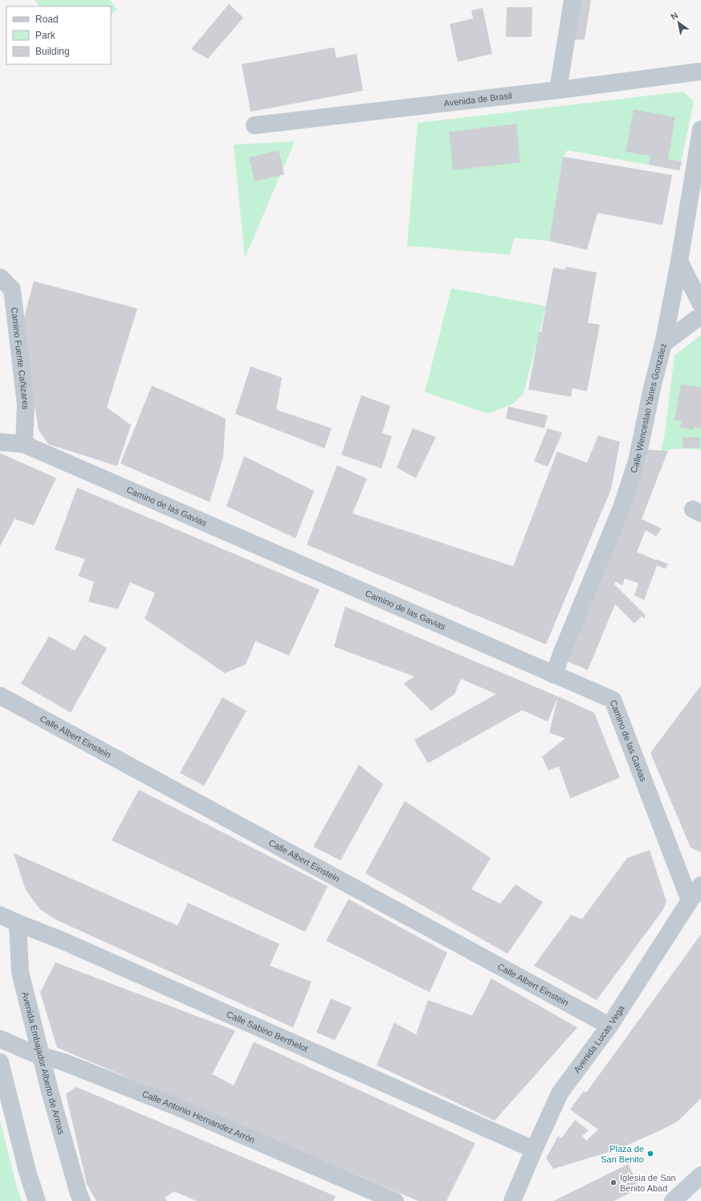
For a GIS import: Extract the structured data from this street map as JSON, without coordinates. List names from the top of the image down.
{
  "streets": {
    "street": [
      "Avenida de Brasil",
      "Camino Fuente Cañizares",
      "Calle Wenceslao Yanes Gonzalez",
      "Camino de las Gavias",
      "Calle Albert Einstein",
      "Calle Sabino Berthelot",
      "Avenida Lucas Vega",
      "Avenida Embajador Alberto de Armas",
      "Calle Antonio Hernandez Arrón"
    ]
  },
  "crossings": [
    ["Camino Fuente Cañizares", "Camino de las Gavias"],
    ["Calle Wenceslao Yanes Gonzalez", "Camino de las Gavias"],
    ["Camino de las Gavias", "Avenida Lucas Vega"],
    ["Calle Albert Einstein", "Avenida Lucas Vega"],
    ["Calle Sabino Berthelot", "Avenida Lucas Vega"],
    ["Calle Sabino Berthelot", "Avenida Embajador Alberto de Armas"],
    ["Avenida Embajador Alberto de Armas", "Calle Antonio Hernandez Arrón"]
  ],
  "places": ["Plaza de San Benito", "Iglesia de San Benito Abad"],
  "legend": ["Road", "Park", "Building"],
  "north": "top left"
}
